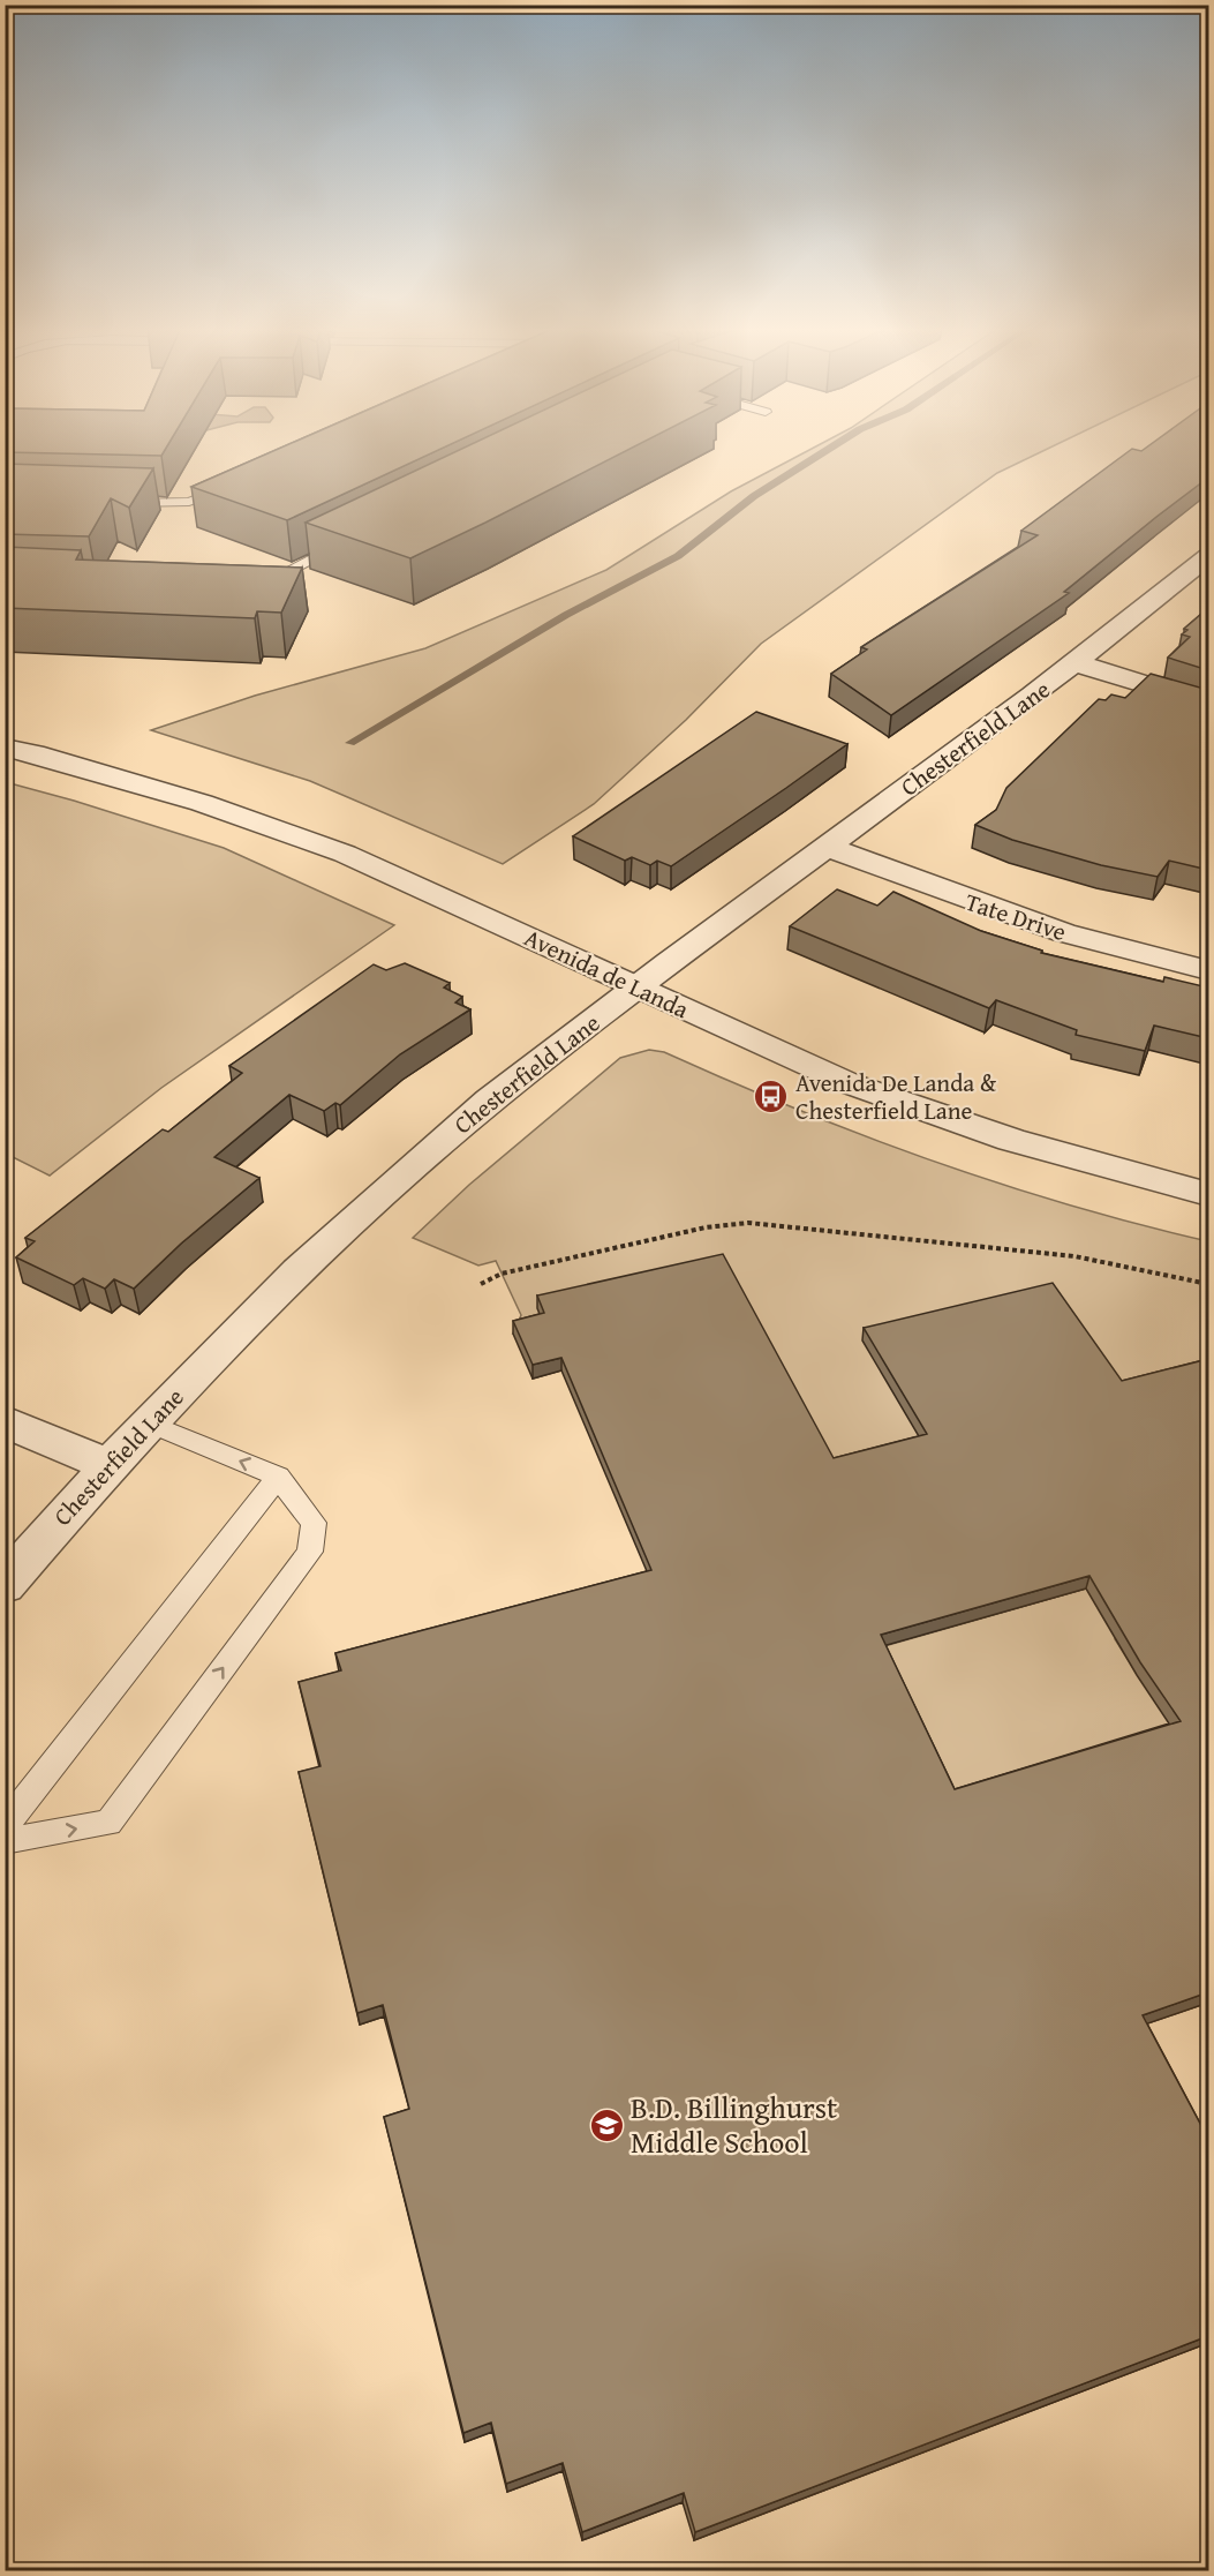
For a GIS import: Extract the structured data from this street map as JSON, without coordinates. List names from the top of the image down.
{
  "streets": {
    "street": ["Chesterfield Lane", "Tate Drive", "Avenida de Landa"]
  },
  "crossings": [
    ["Chesterfield Lane", "Tate Drive"],
    ["Chesterfield Lane", "Avenida de Landa"]
  ],
  "places": {
    "bus stop": ["Avenida De Landa & Chesterfield Lane"],
    "school or university": ["B.D. Billinghurst Middle School"]
  }
}
